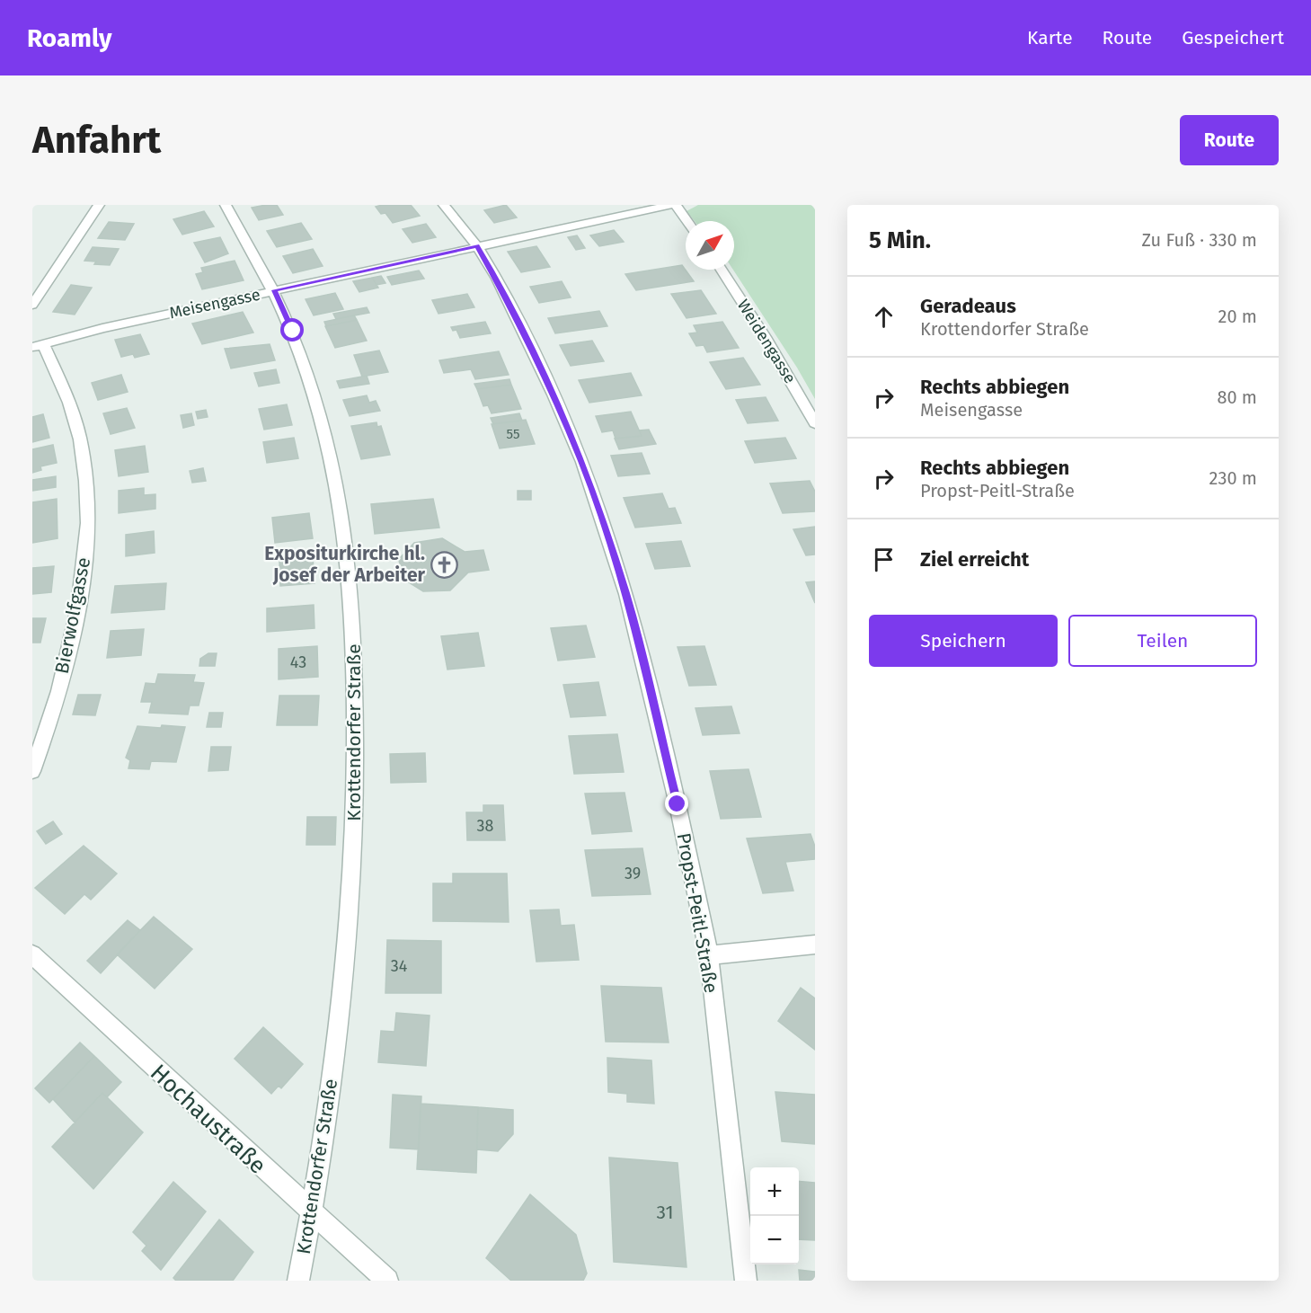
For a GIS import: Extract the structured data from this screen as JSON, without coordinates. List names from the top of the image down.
{
  "streets": {
    "street": [
      "Meisengasse",
      "Weidengasse",
      "Bierwolfgasse",
      "Krottendorfer Straße",
      "Propst-Peitl-Straße",
      "Hochaustraße"
    ]
  },
  "crossings": [
    ["Meisengasse", "Bierwolfgasse"],
    ["Meisengasse", "Krottendorfer Straße"],
    ["Meisengasse", "Propst-Peitl-Straße"],
    ["Krottendorfer Straße", "Hochaustraße"]
  ],
  "places": {
    "church": ["Expositurkirche hl. Josef der Arbeiter"]
  },
  "house_numbers": [
    "55",
    "43",
    "38",
    "39",
    "34",
    "31"
  ],
  "north": "top right",
  "page": {
    "header": "Roamly",
    "nav": ["Karte", "Route", "Gespeichert"],
    "buttons": [
      "Route",
      ["Speichern", "Teilen"]
    ],
    "title": "Anfahrt",
    "heading": ["5 Min.", "Zu Fuß · 330 m"],
    "list": [
      ["Geradeaus", "Krottendorfer Straße", "20 m"],
      ["Rechts abbiegen", "Meisengasse", "80 m"],
      ["Rechts abbiegen", "Propst-Peitl-Straße", "230 m"],
      "Ziel erreicht"
    ],
    "map_buttons": ["+", "−"]
  }
}
